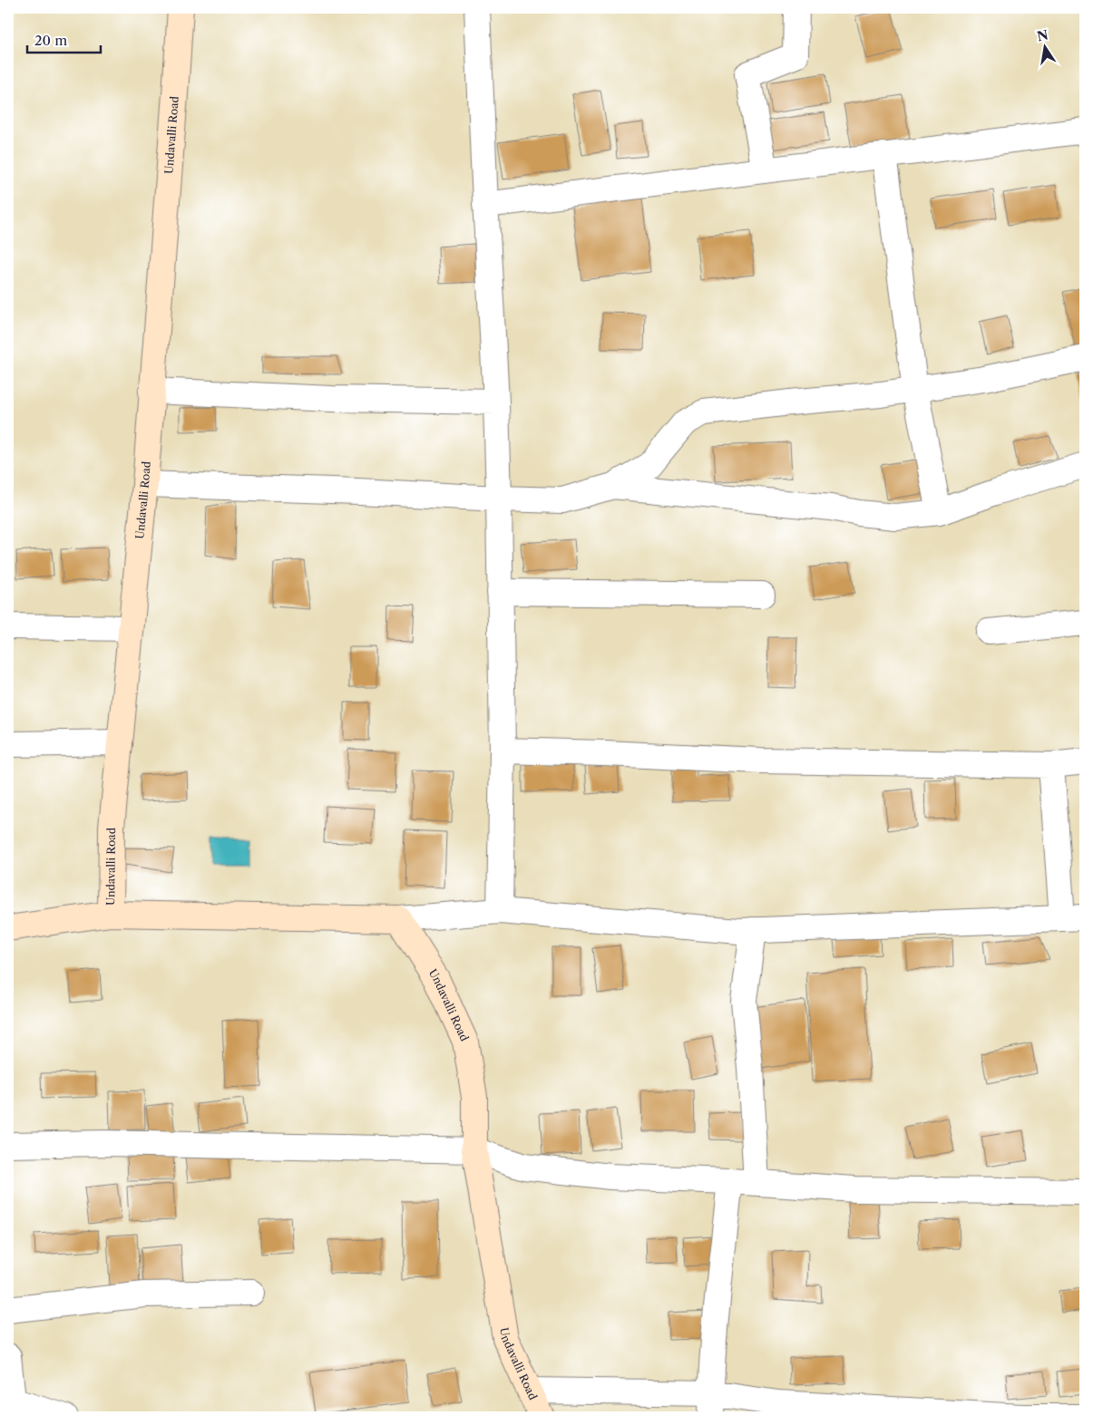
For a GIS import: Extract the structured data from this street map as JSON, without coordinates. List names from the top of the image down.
{
  "streets": {
    "main road": ["Undavalli Road"]
  },
  "scale_bar": "20 m",
  "north": "top"
}
